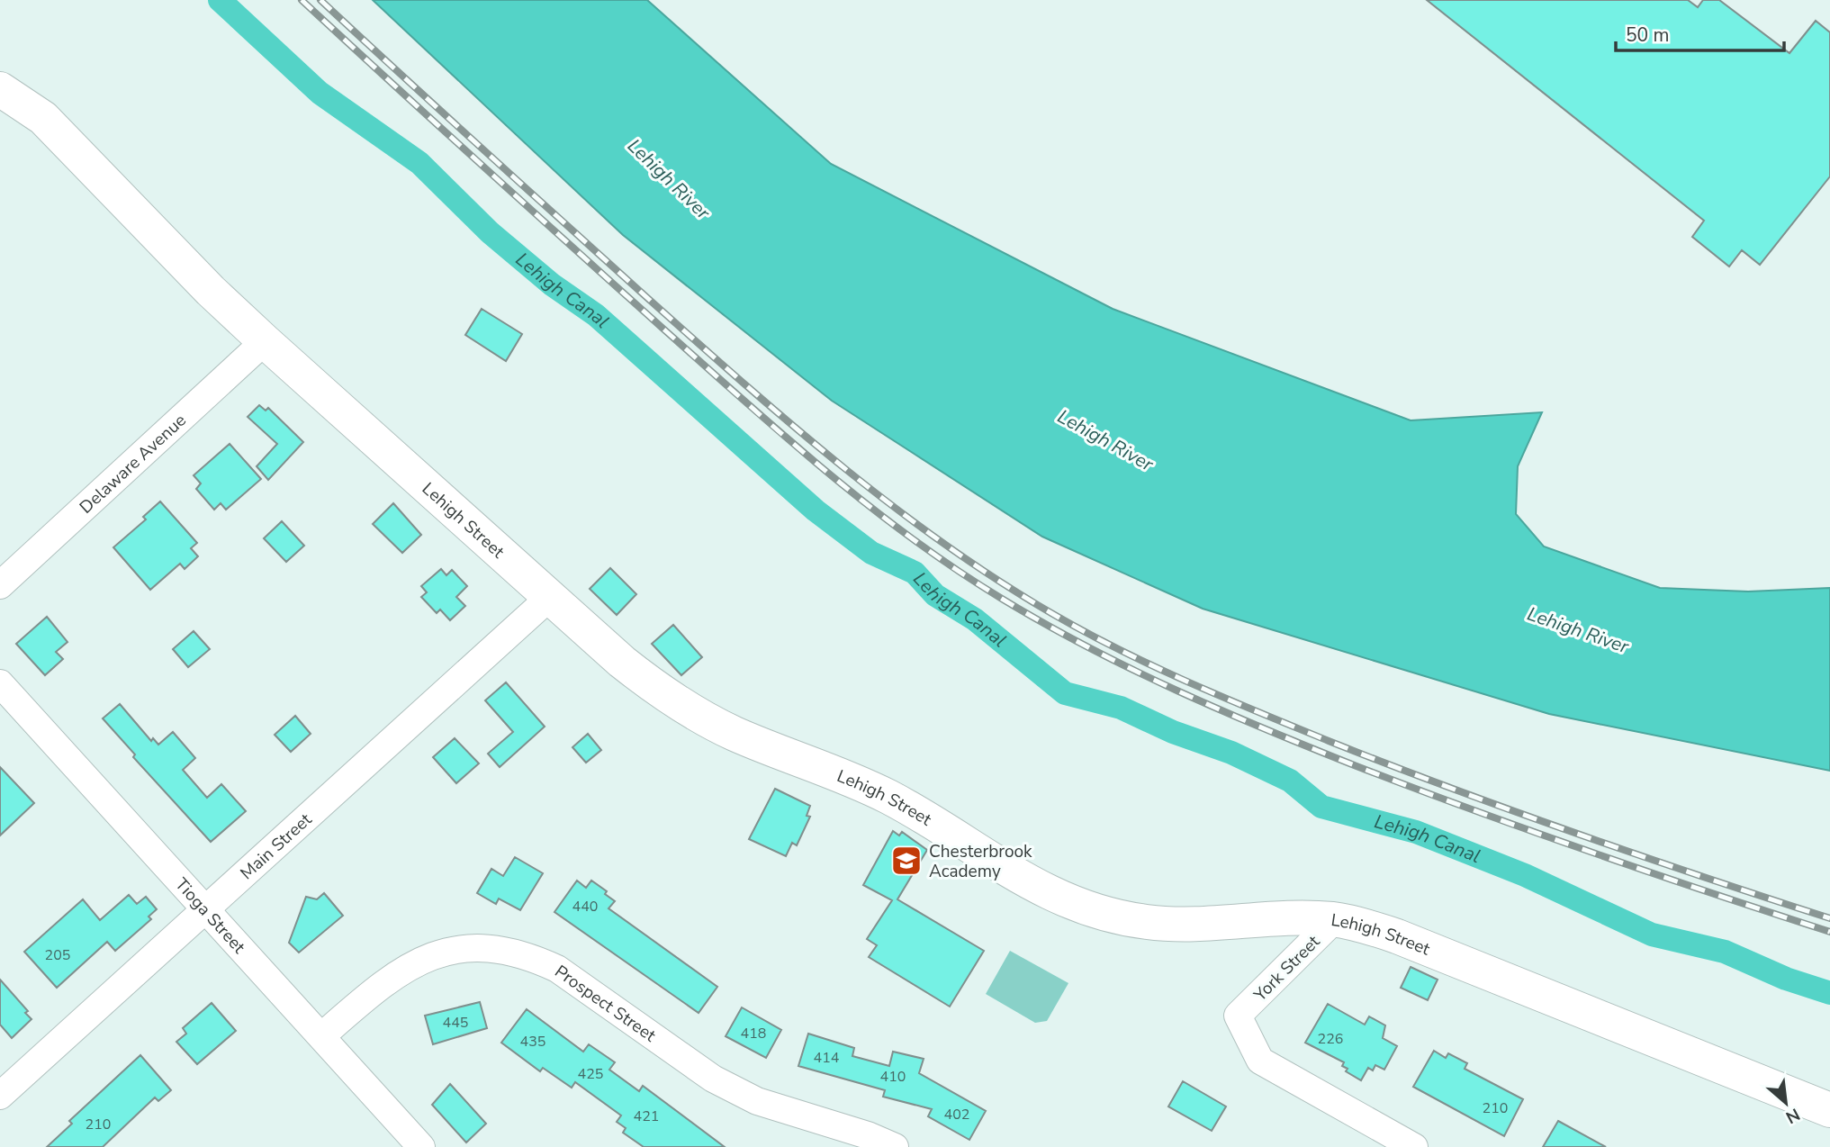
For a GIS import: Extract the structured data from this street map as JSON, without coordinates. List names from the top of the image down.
{
  "streets": {
    "street": [
      "Delaware Avenue",
      "Lehigh Street",
      "Main Street",
      "Tioga Street",
      "York Street",
      "Prospect Street"
    ]
  },
  "crossings": [
    ["Delaware Avenue", "Lehigh Street"],
    ["Lehigh Street", "Main Street"],
    ["Lehigh Street", "York Street"],
    ["Main Street", "Tioga Street"],
    ["Tioga Street", "Prospect Street"]
  ],
  "water": ["Lehigh River", "Lehigh Canal"],
  "places": {
    "school or university": ["Chesterbrook Academy"]
  },
  "house_numbers": [
    "440",
    "205",
    "445",
    "418",
    "226",
    "435",
    "414",
    "425",
    "410",
    "210",
    "402",
    "421",
    "210"
  ],
  "scale_bar": "50 m",
  "north": "bottom right"
}
